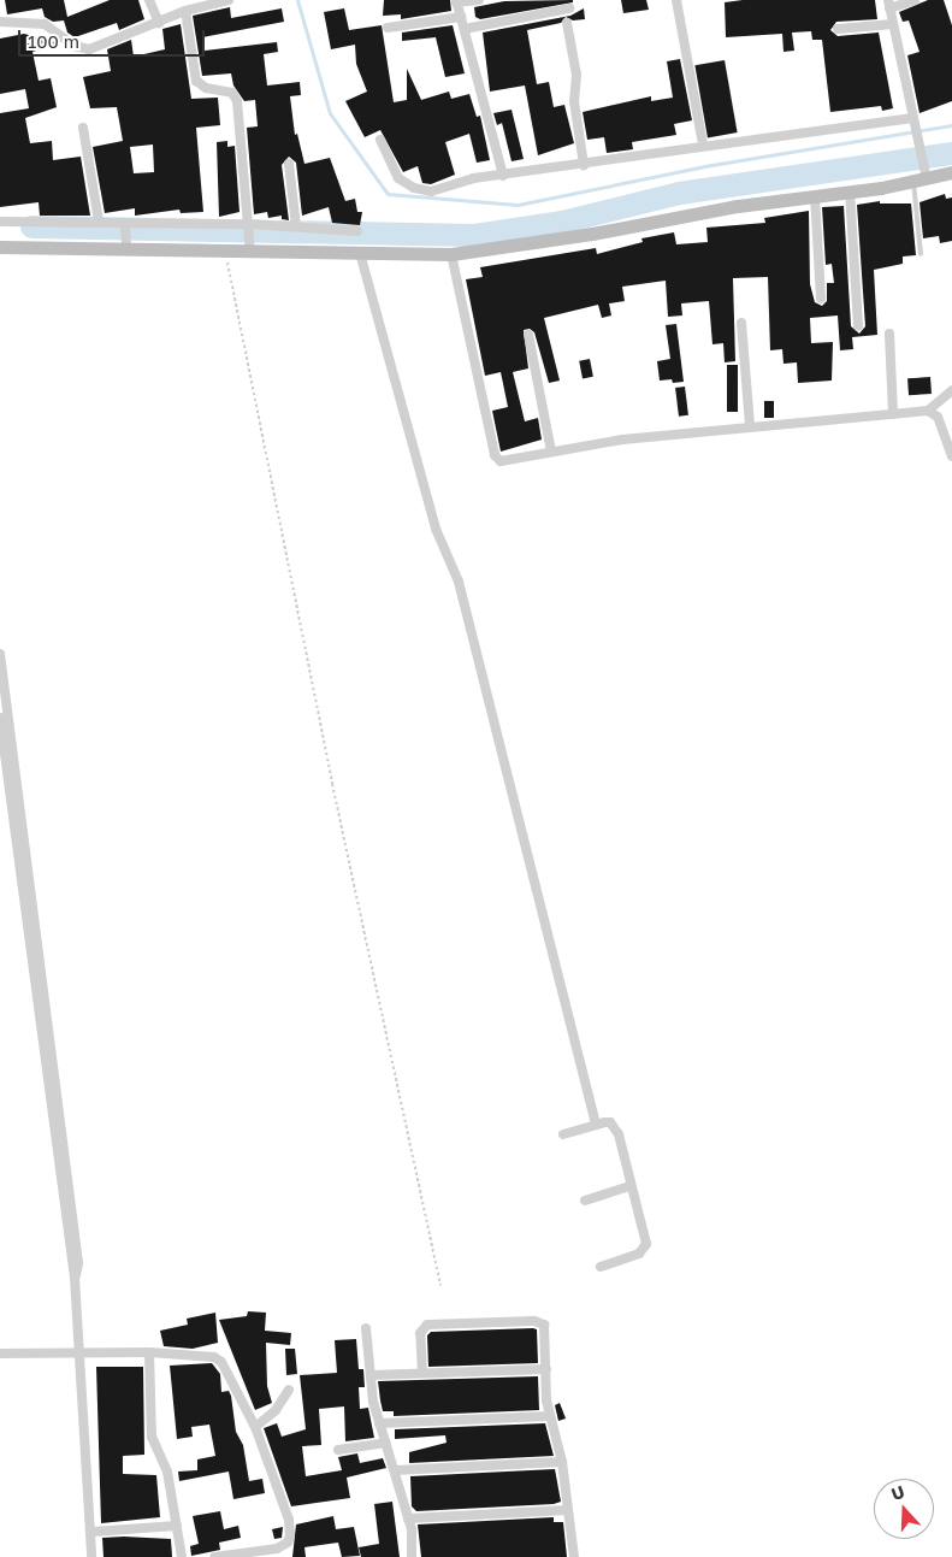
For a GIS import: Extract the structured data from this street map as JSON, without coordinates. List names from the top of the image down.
{
  "scale_bar": "100 m",
  "north": "top"
}
